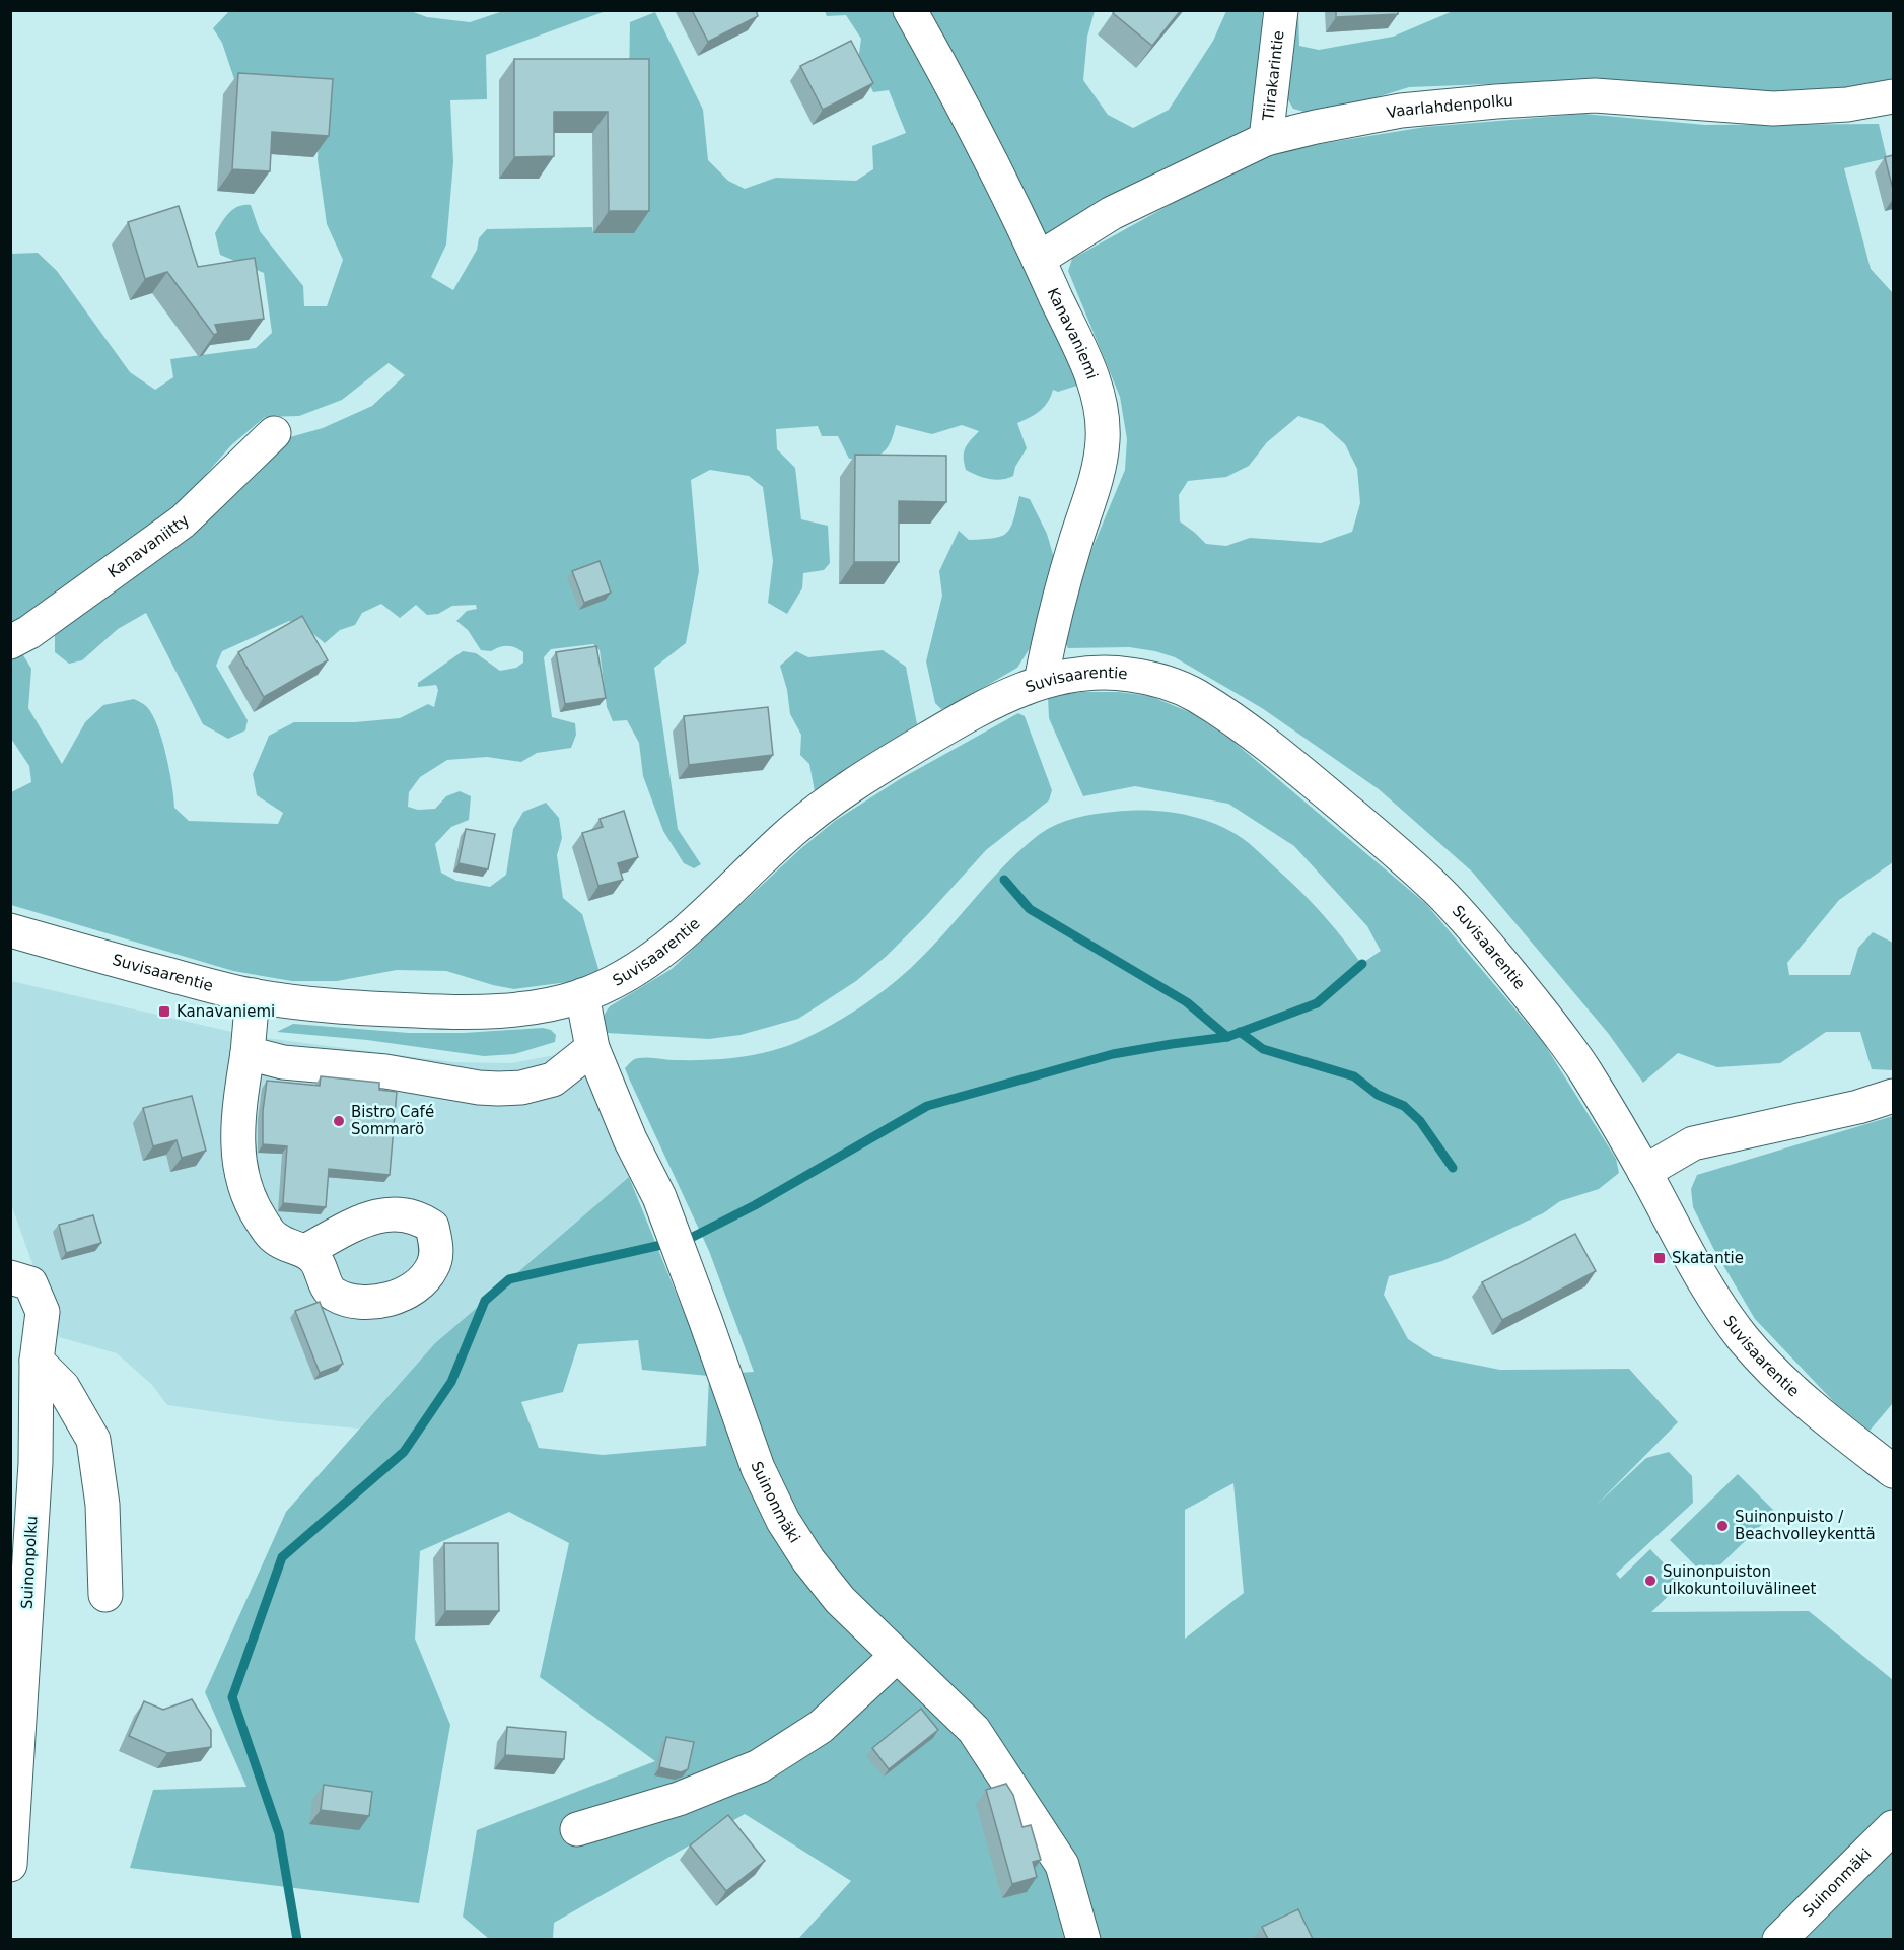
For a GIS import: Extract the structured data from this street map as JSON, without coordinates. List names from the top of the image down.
{
  "streets": {
    "street": [
      "Tiirakarintie",
      "Vaarlahdenpolku",
      "Kanavaniemi",
      "Kanavaniitty",
      "Suvisaarentie",
      "Suinonmäki",
      "Suinonpolku"
    ]
  },
  "crossings": [
    ["Tiirakarintie", "Vaarlahdenpolku"],
    ["Vaarlahdenpolku", "Kanavaniemi"],
    ["Kanavaniemi", "Suvisaarentie"],
    ["Suvisaarentie", "Suinonmäki"]
  ],
  "places": {
    "transit": ["Kanavaniemi", "Skatantie"],
    "other": ["Bistro Café Sommarö", "Suinonpuisto / Beachvolleykenttä", "Suinonpuiston ulkokuntoiluvälineet"]
  }
}
